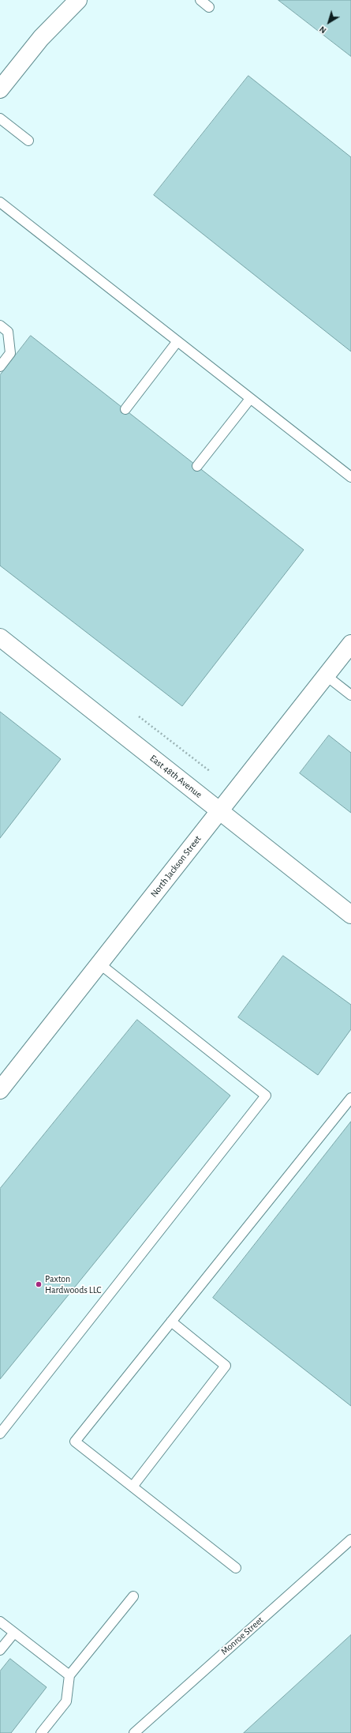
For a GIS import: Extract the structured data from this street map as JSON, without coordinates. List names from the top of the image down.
{
  "streets": {
    "street": ["East 48th Avenue", "North Jackson Street"],
    "lane": ["Monroe Street"]
  },
  "crossings": [
    ["East 48th Avenue", "North Jackson Street"]
  ],
  "places": ["Paxton Hardwoods LLC"],
  "north": "bottom left"
}
